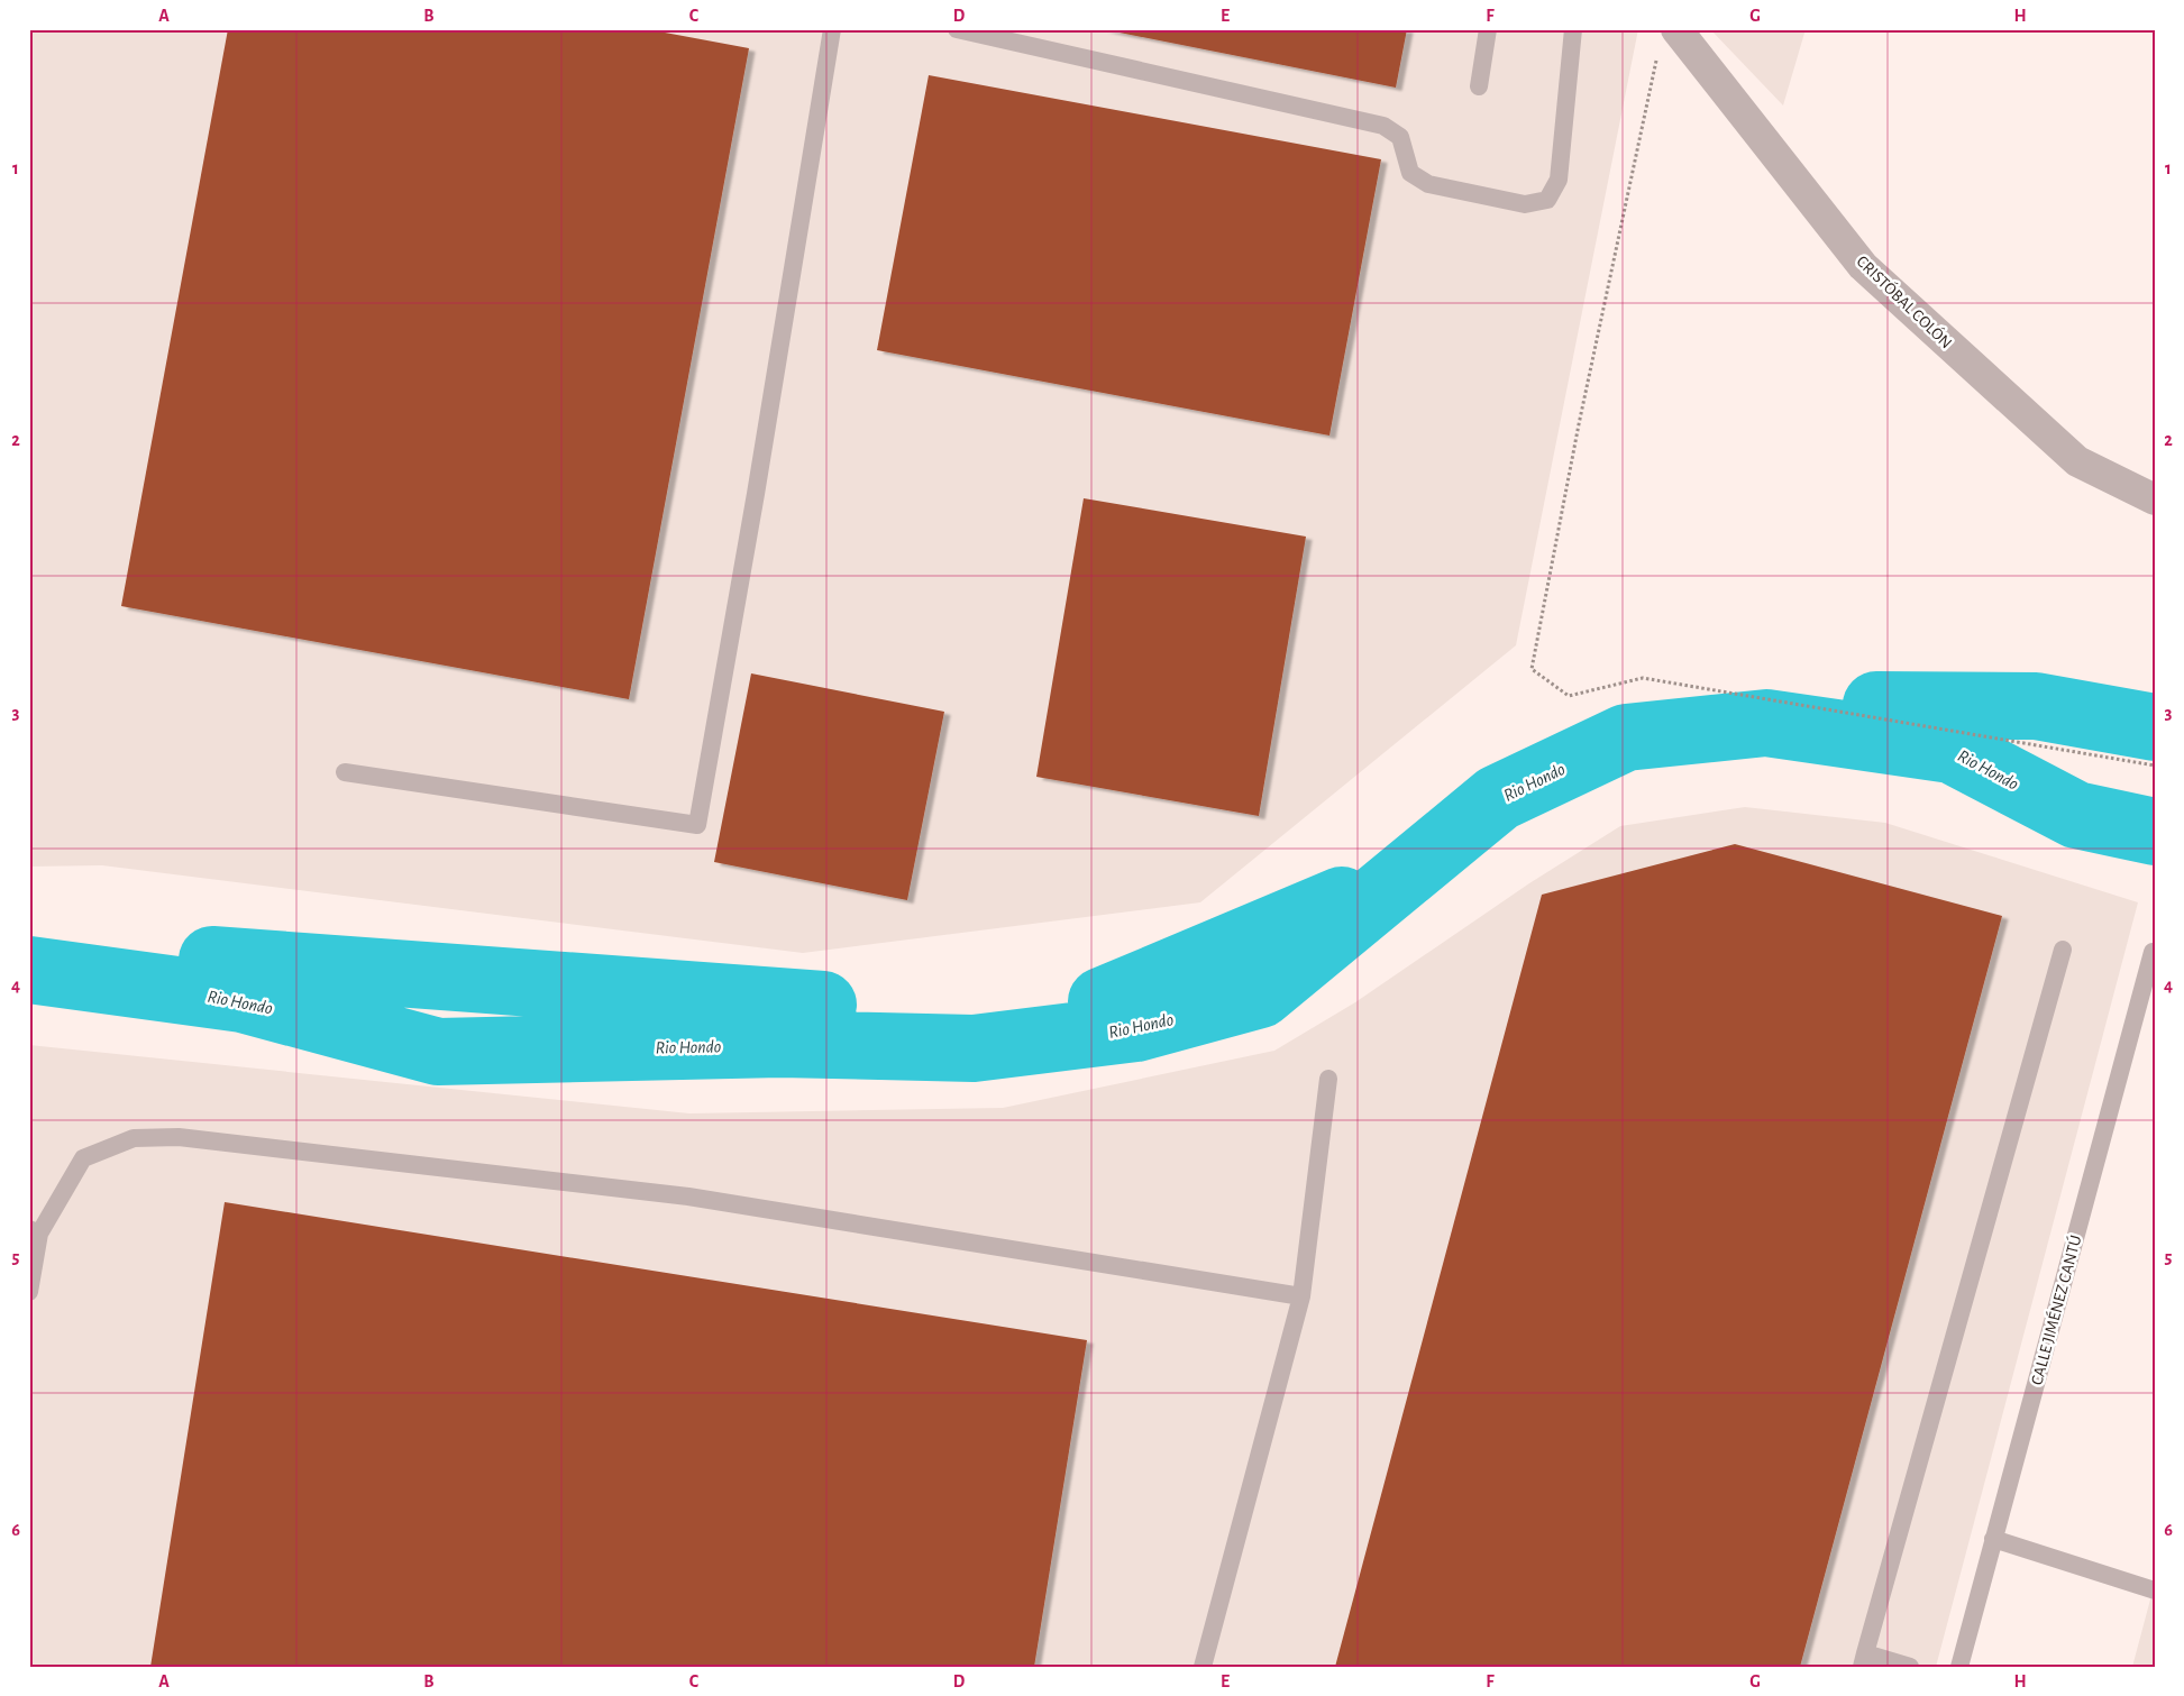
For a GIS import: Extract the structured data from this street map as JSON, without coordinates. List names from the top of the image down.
{
  "streets": {
    "street": ["CRISTÓBAL COLÓN"],
    "lane": ["CALLE JIMÉNEZ CANTÚ"]
  },
  "water": ["Rio Hondo"],
  "grid": {
    "columns": [
      "A",
      "B",
      "C",
      "D",
      "E",
      "F",
      "G",
      "H"
    ],
    "rows": [
      "1",
      "2",
      "3",
      "4",
      "5",
      "6"
    ]
  }
}
